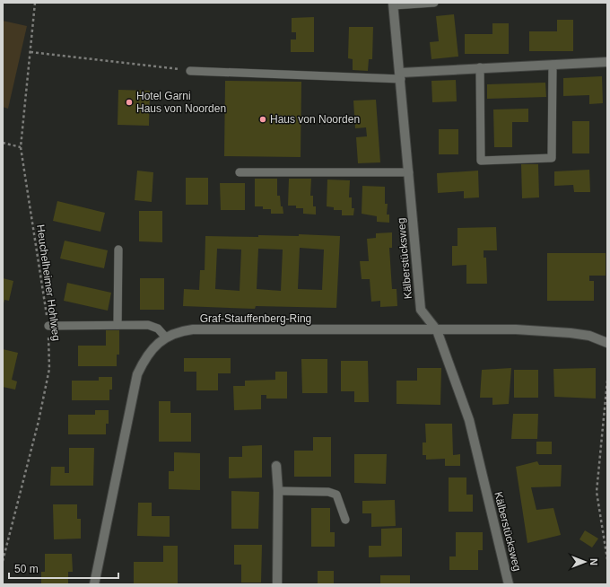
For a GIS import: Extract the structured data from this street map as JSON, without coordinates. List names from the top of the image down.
{
  "streets": {
    "street": ["Kälberstücksweg", "Graf-Stauffenberg-Ring"],
    "path": ["Heuchelheimer Hohlweg"]
  },
  "crossings": [
    ["Kälberstücksweg", "Graf-Stauffenberg-Ring"]
  ],
  "places": ["Hotel Garni Haus von Noorden", "Haus von Noorden"],
  "scale_bar": "50 m",
  "north": "right"
}
